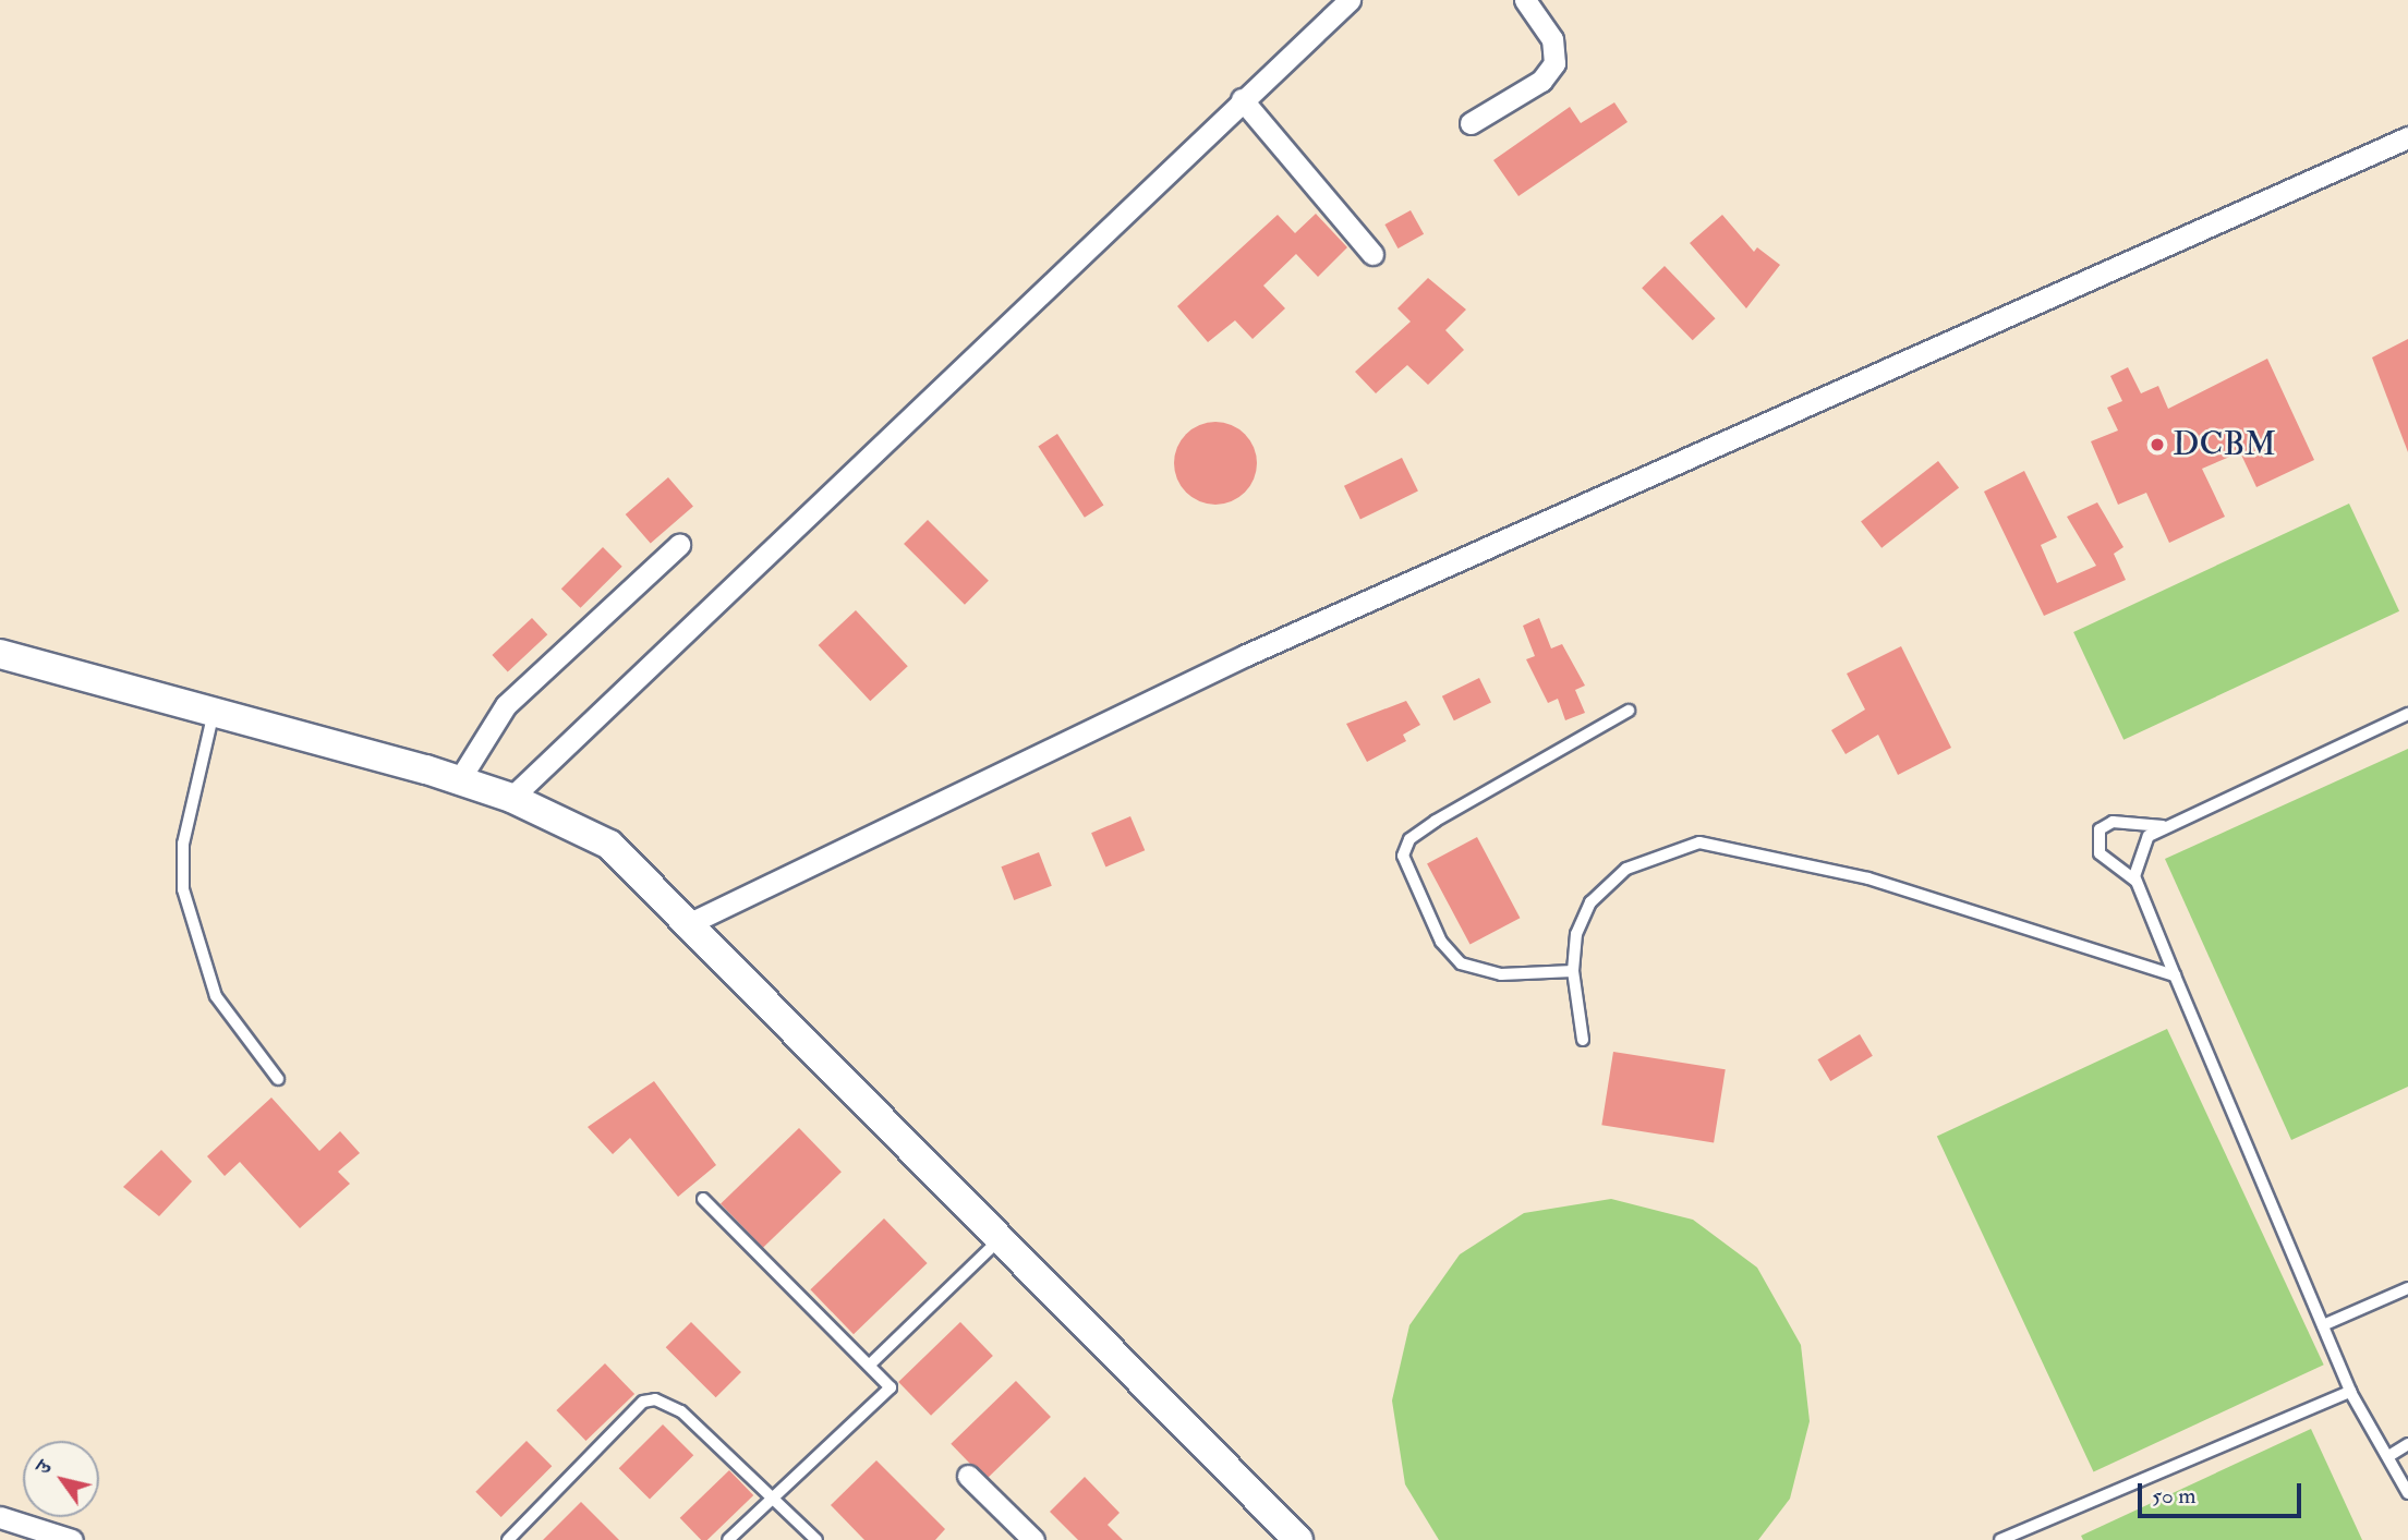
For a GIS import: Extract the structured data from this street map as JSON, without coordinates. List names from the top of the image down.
{
  "places": ["DCBM"],
  "scale_bar": "50 m",
  "north": "top left"
}
